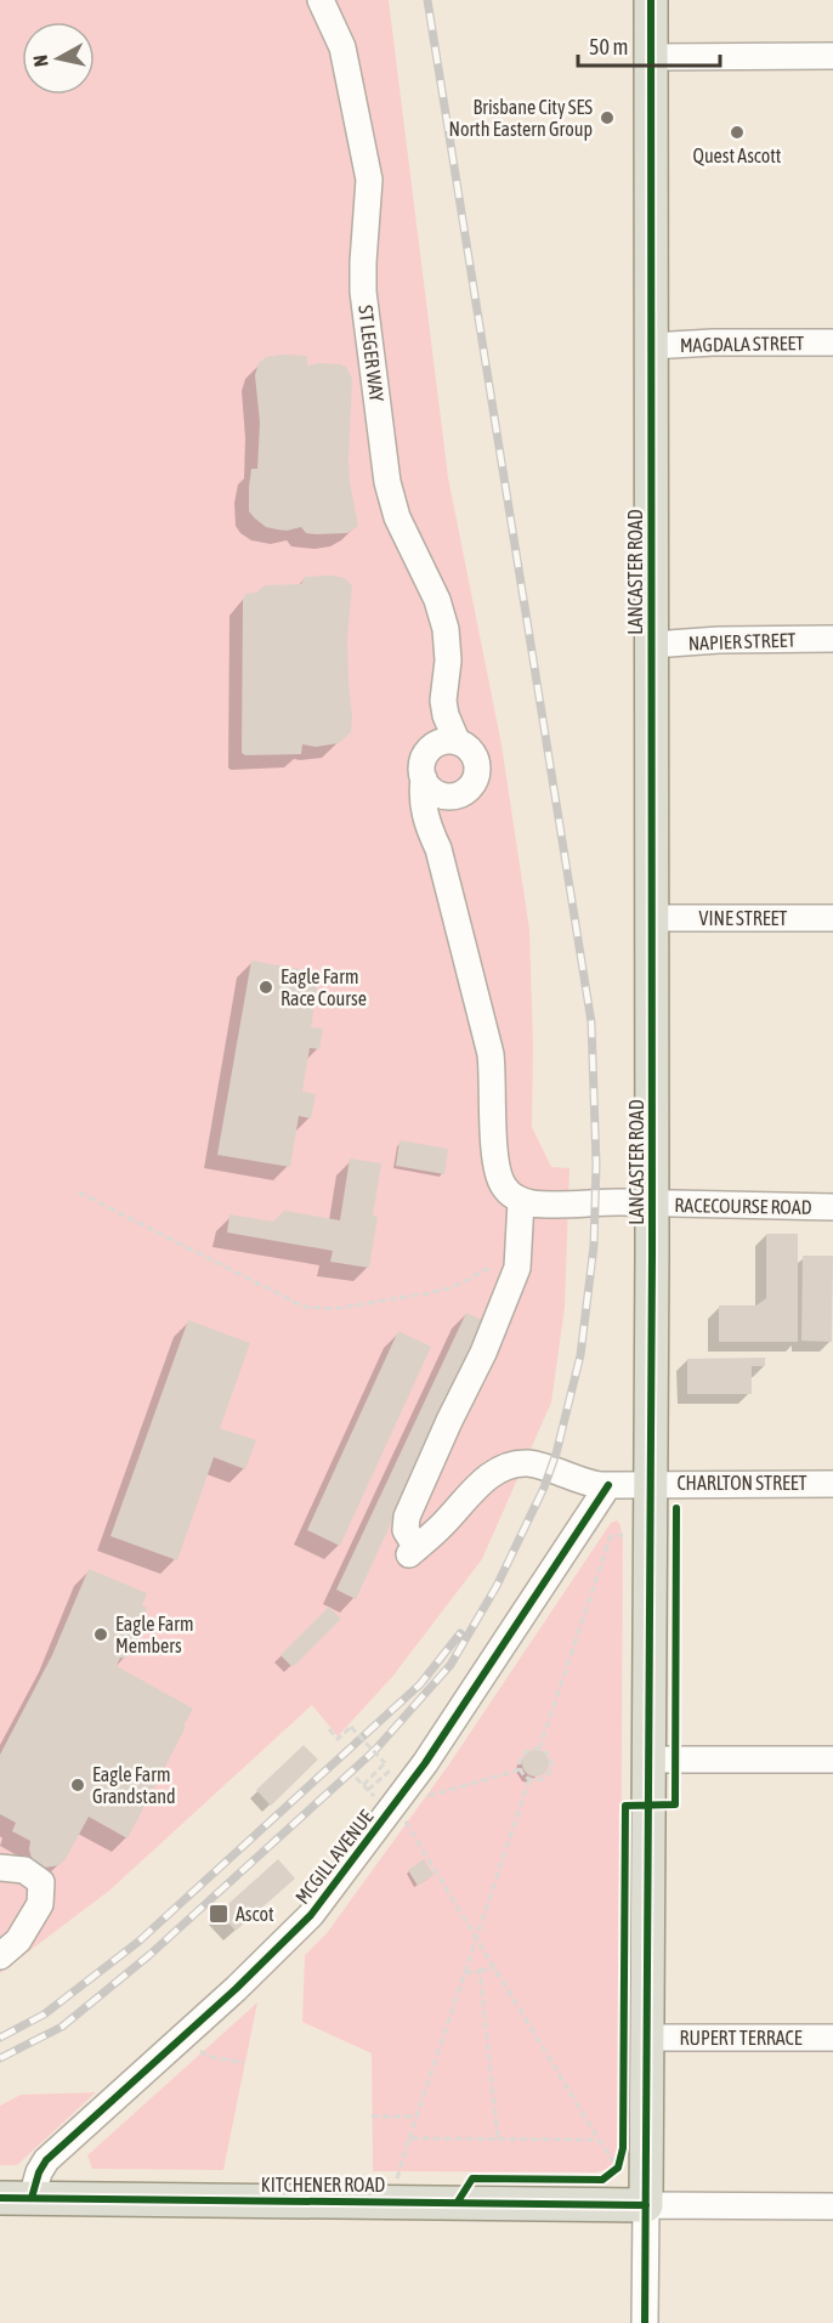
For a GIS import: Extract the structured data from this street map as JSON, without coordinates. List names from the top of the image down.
{
  "streets": {
    "main road": ["LANCASTER ROAD", "KITCHENER ROAD"],
    "street": [
      "MAGDALA STREET",
      "ST LEGER WAY",
      "NAPIER STREET",
      "VINE STREET",
      "RACECOURSE ROAD",
      "CHARLTON STREET",
      "MCGILL AVENUE",
      "RUPERT TERRACE"
    ]
  },
  "crossings": [
    ["MAGDALA STREET", "LANCASTER ROAD"],
    ["LANCASTER ROAD", "NAPIER STREET"],
    ["LANCASTER ROAD", "VINE STREET"],
    ["LANCASTER ROAD", "RACECOURSE ROAD"],
    ["LANCASTER ROAD", "CHARLTON STREET"],
    ["LANCASTER ROAD", "RUPERT TERRACE"],
    ["LANCASTER ROAD", "KITCHENER ROAD"],
    ["MCGILL AVENUE", "KITCHENER ROAD"]
  ],
  "places": {
    "other": [
      "Brisbane City SES North Eastern Group",
      "Quest Ascott",
      "Eagle Farm Race Course",
      "Eagle Farm Members",
      "Eagle Farm Grandstand"
    ],
    "transit": ["Ascot"]
  },
  "scale_bar": "50 m",
  "north": "left"
}
